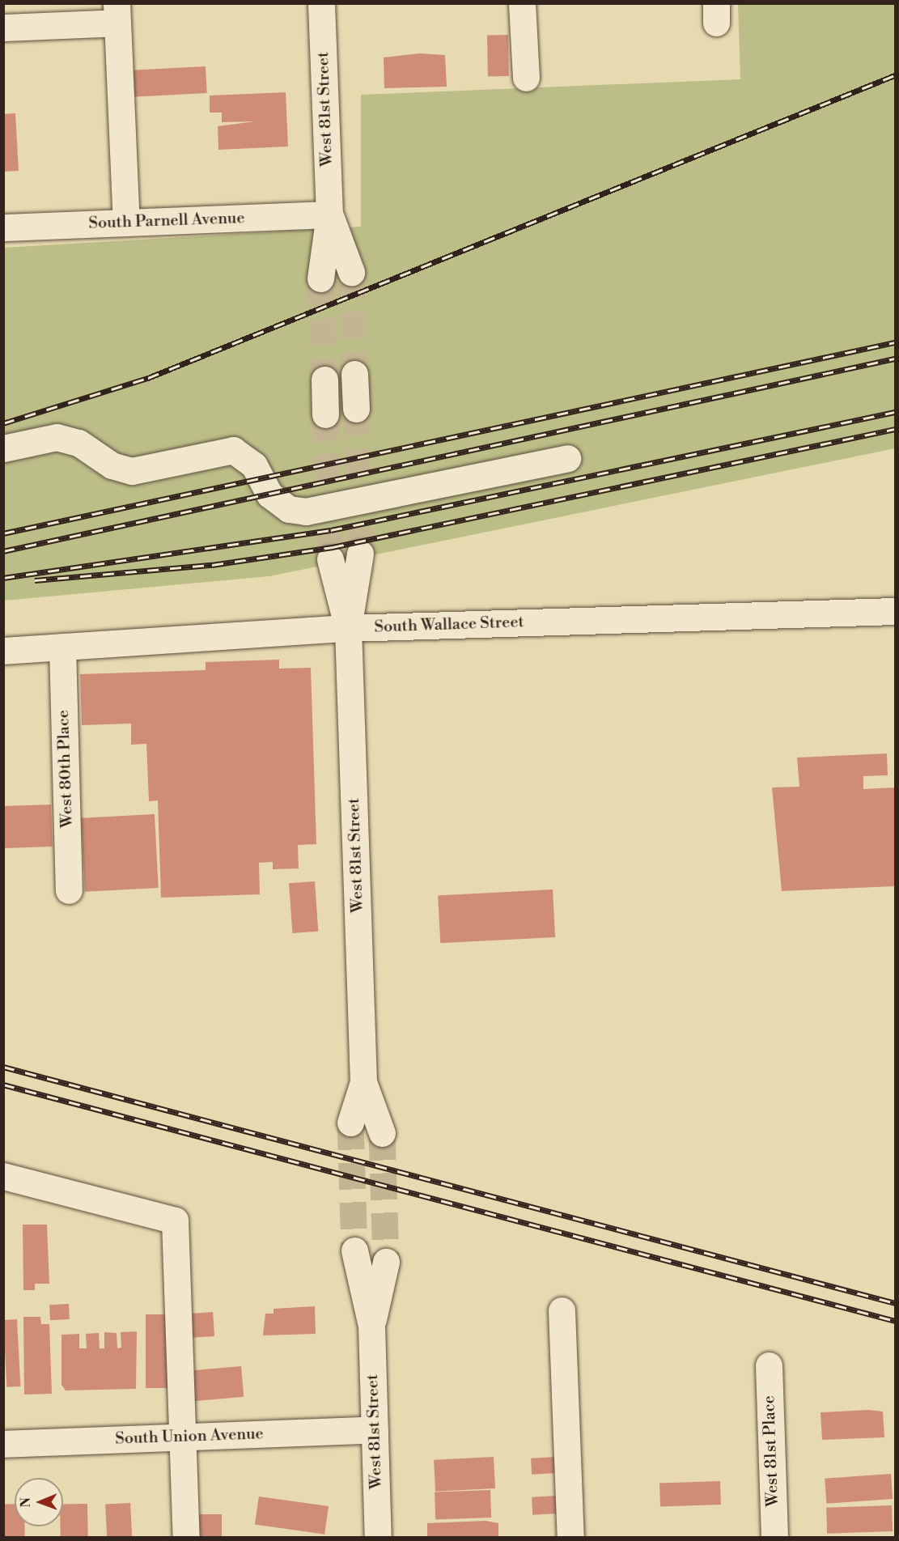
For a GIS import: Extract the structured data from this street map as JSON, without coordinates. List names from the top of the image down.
{
  "streets": {
    "street": [
      "West 81st Street",
      "South Parnell Avenue",
      "South Wallace Street",
      "West 80th Place",
      "South Union Avenue",
      "West 81st Place"
    ]
  },
  "crossings": [
    ["West 81st Street", "South Parnell Avenue"],
    ["West 81st Street", "South Wallace Street"],
    ["West 81st Street", "South Union Avenue"],
    ["South Wallace Street", "West 80th Place"]
  ],
  "north": "left"
}
